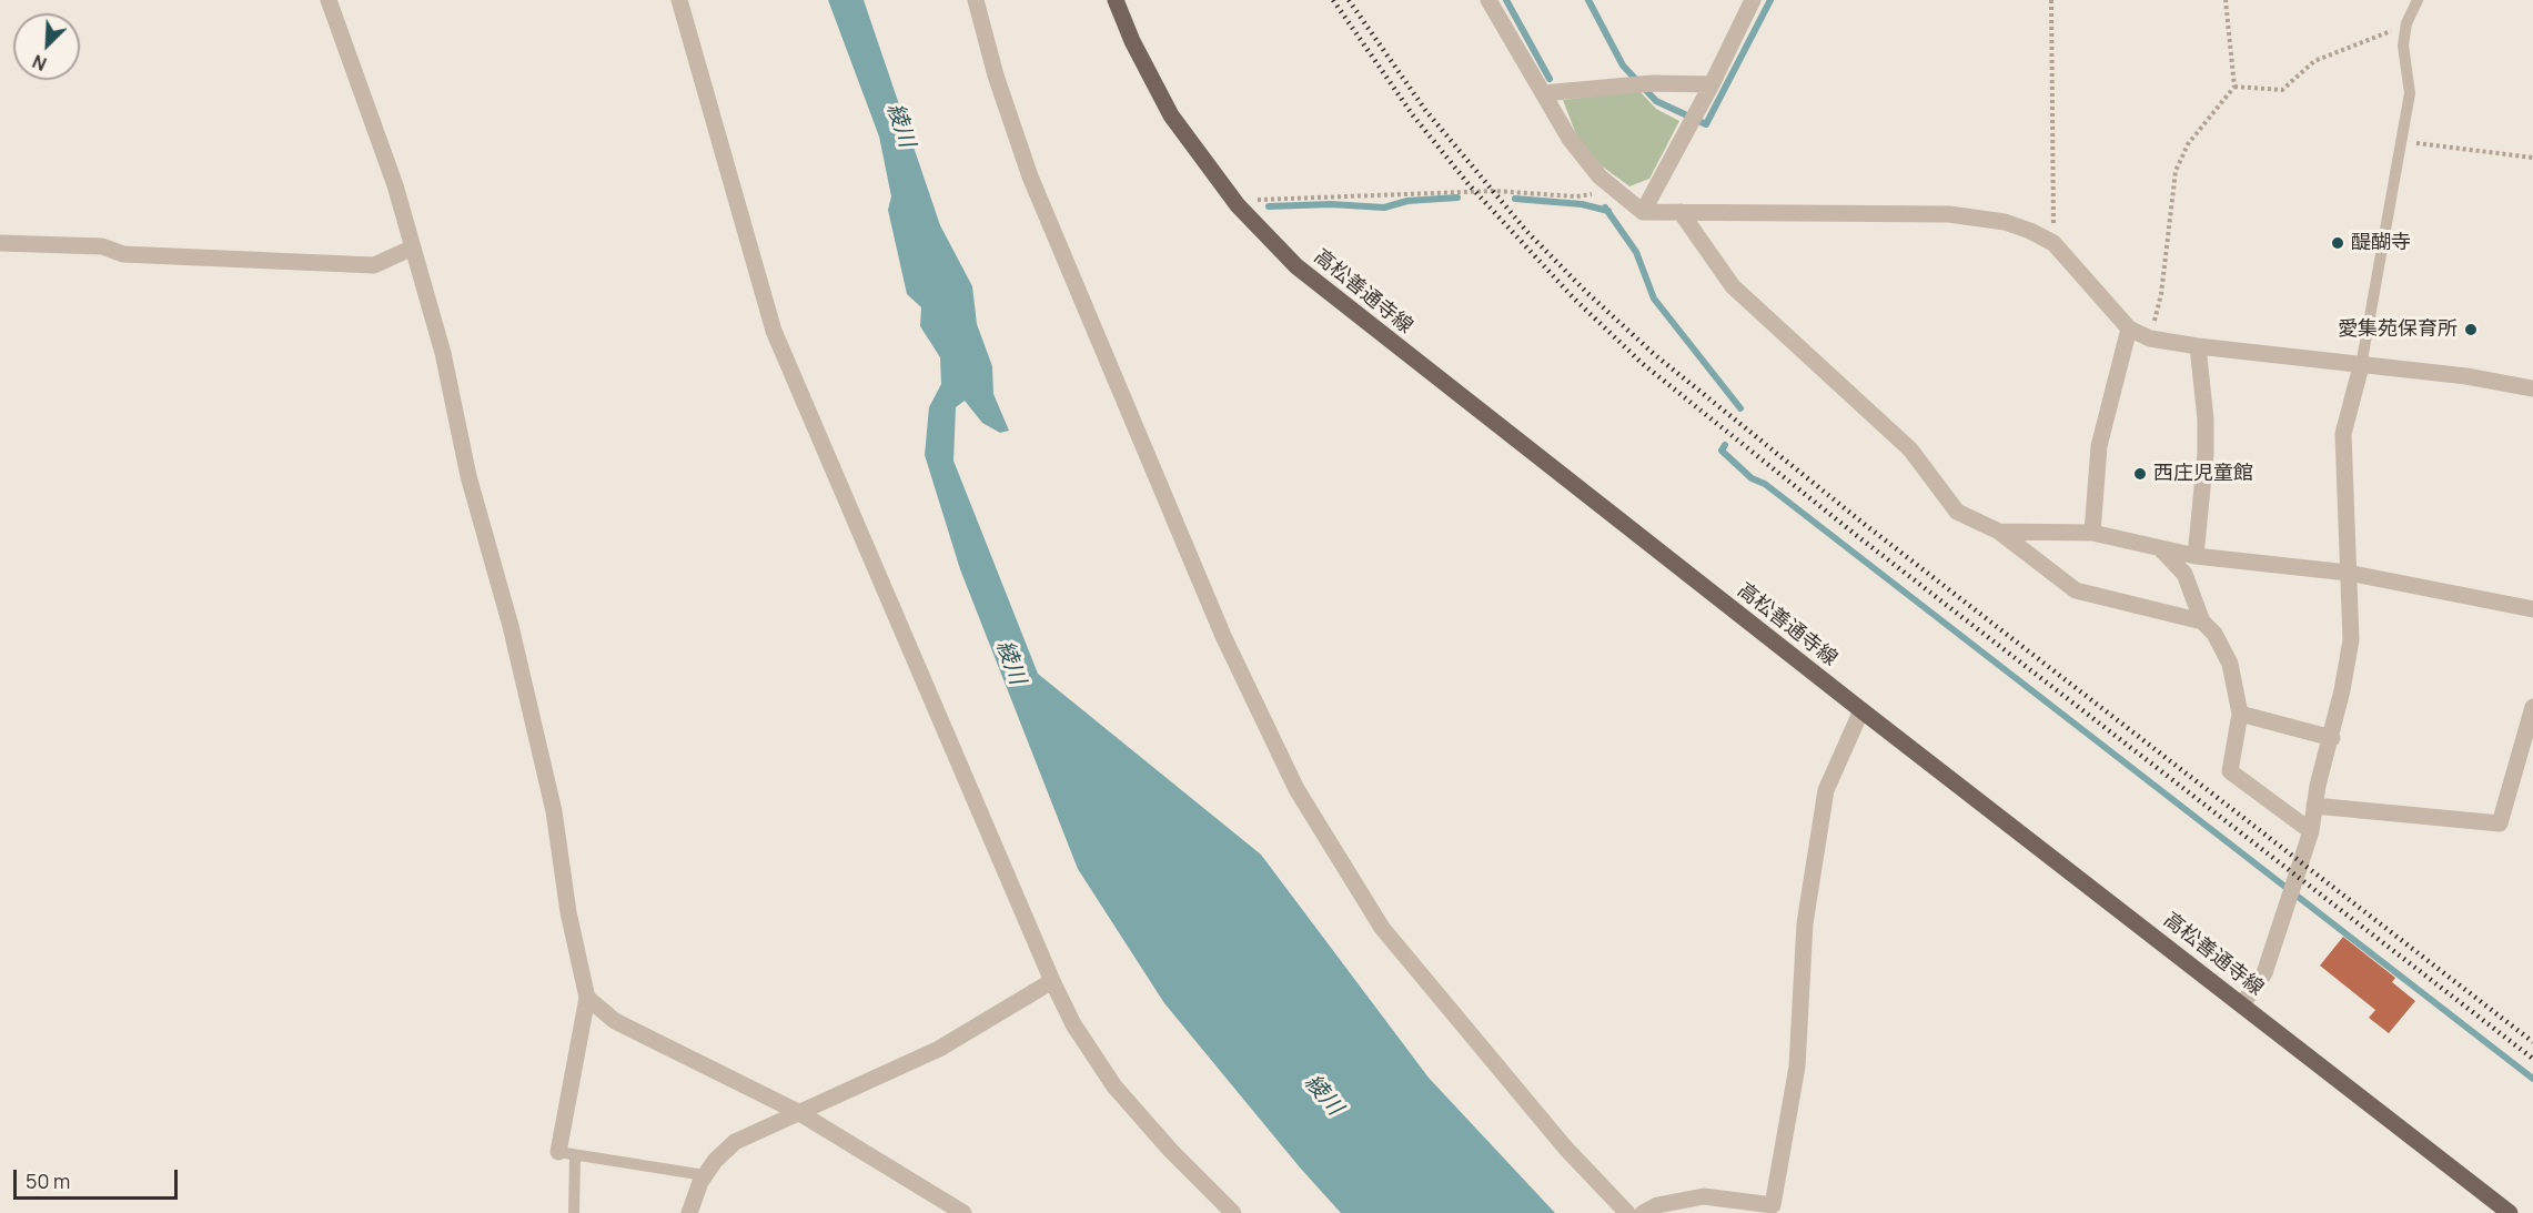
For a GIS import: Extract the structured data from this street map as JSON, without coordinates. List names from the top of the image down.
{
  "streets": {
    "main road": ["高松善通寺線"]
  },
  "water": ["綾川"],
  "places": ["醍醐寺", "愛集苑保育所", "西庄児童館"],
  "scale_bar": "50 m",
  "north": "bottom left"
}
